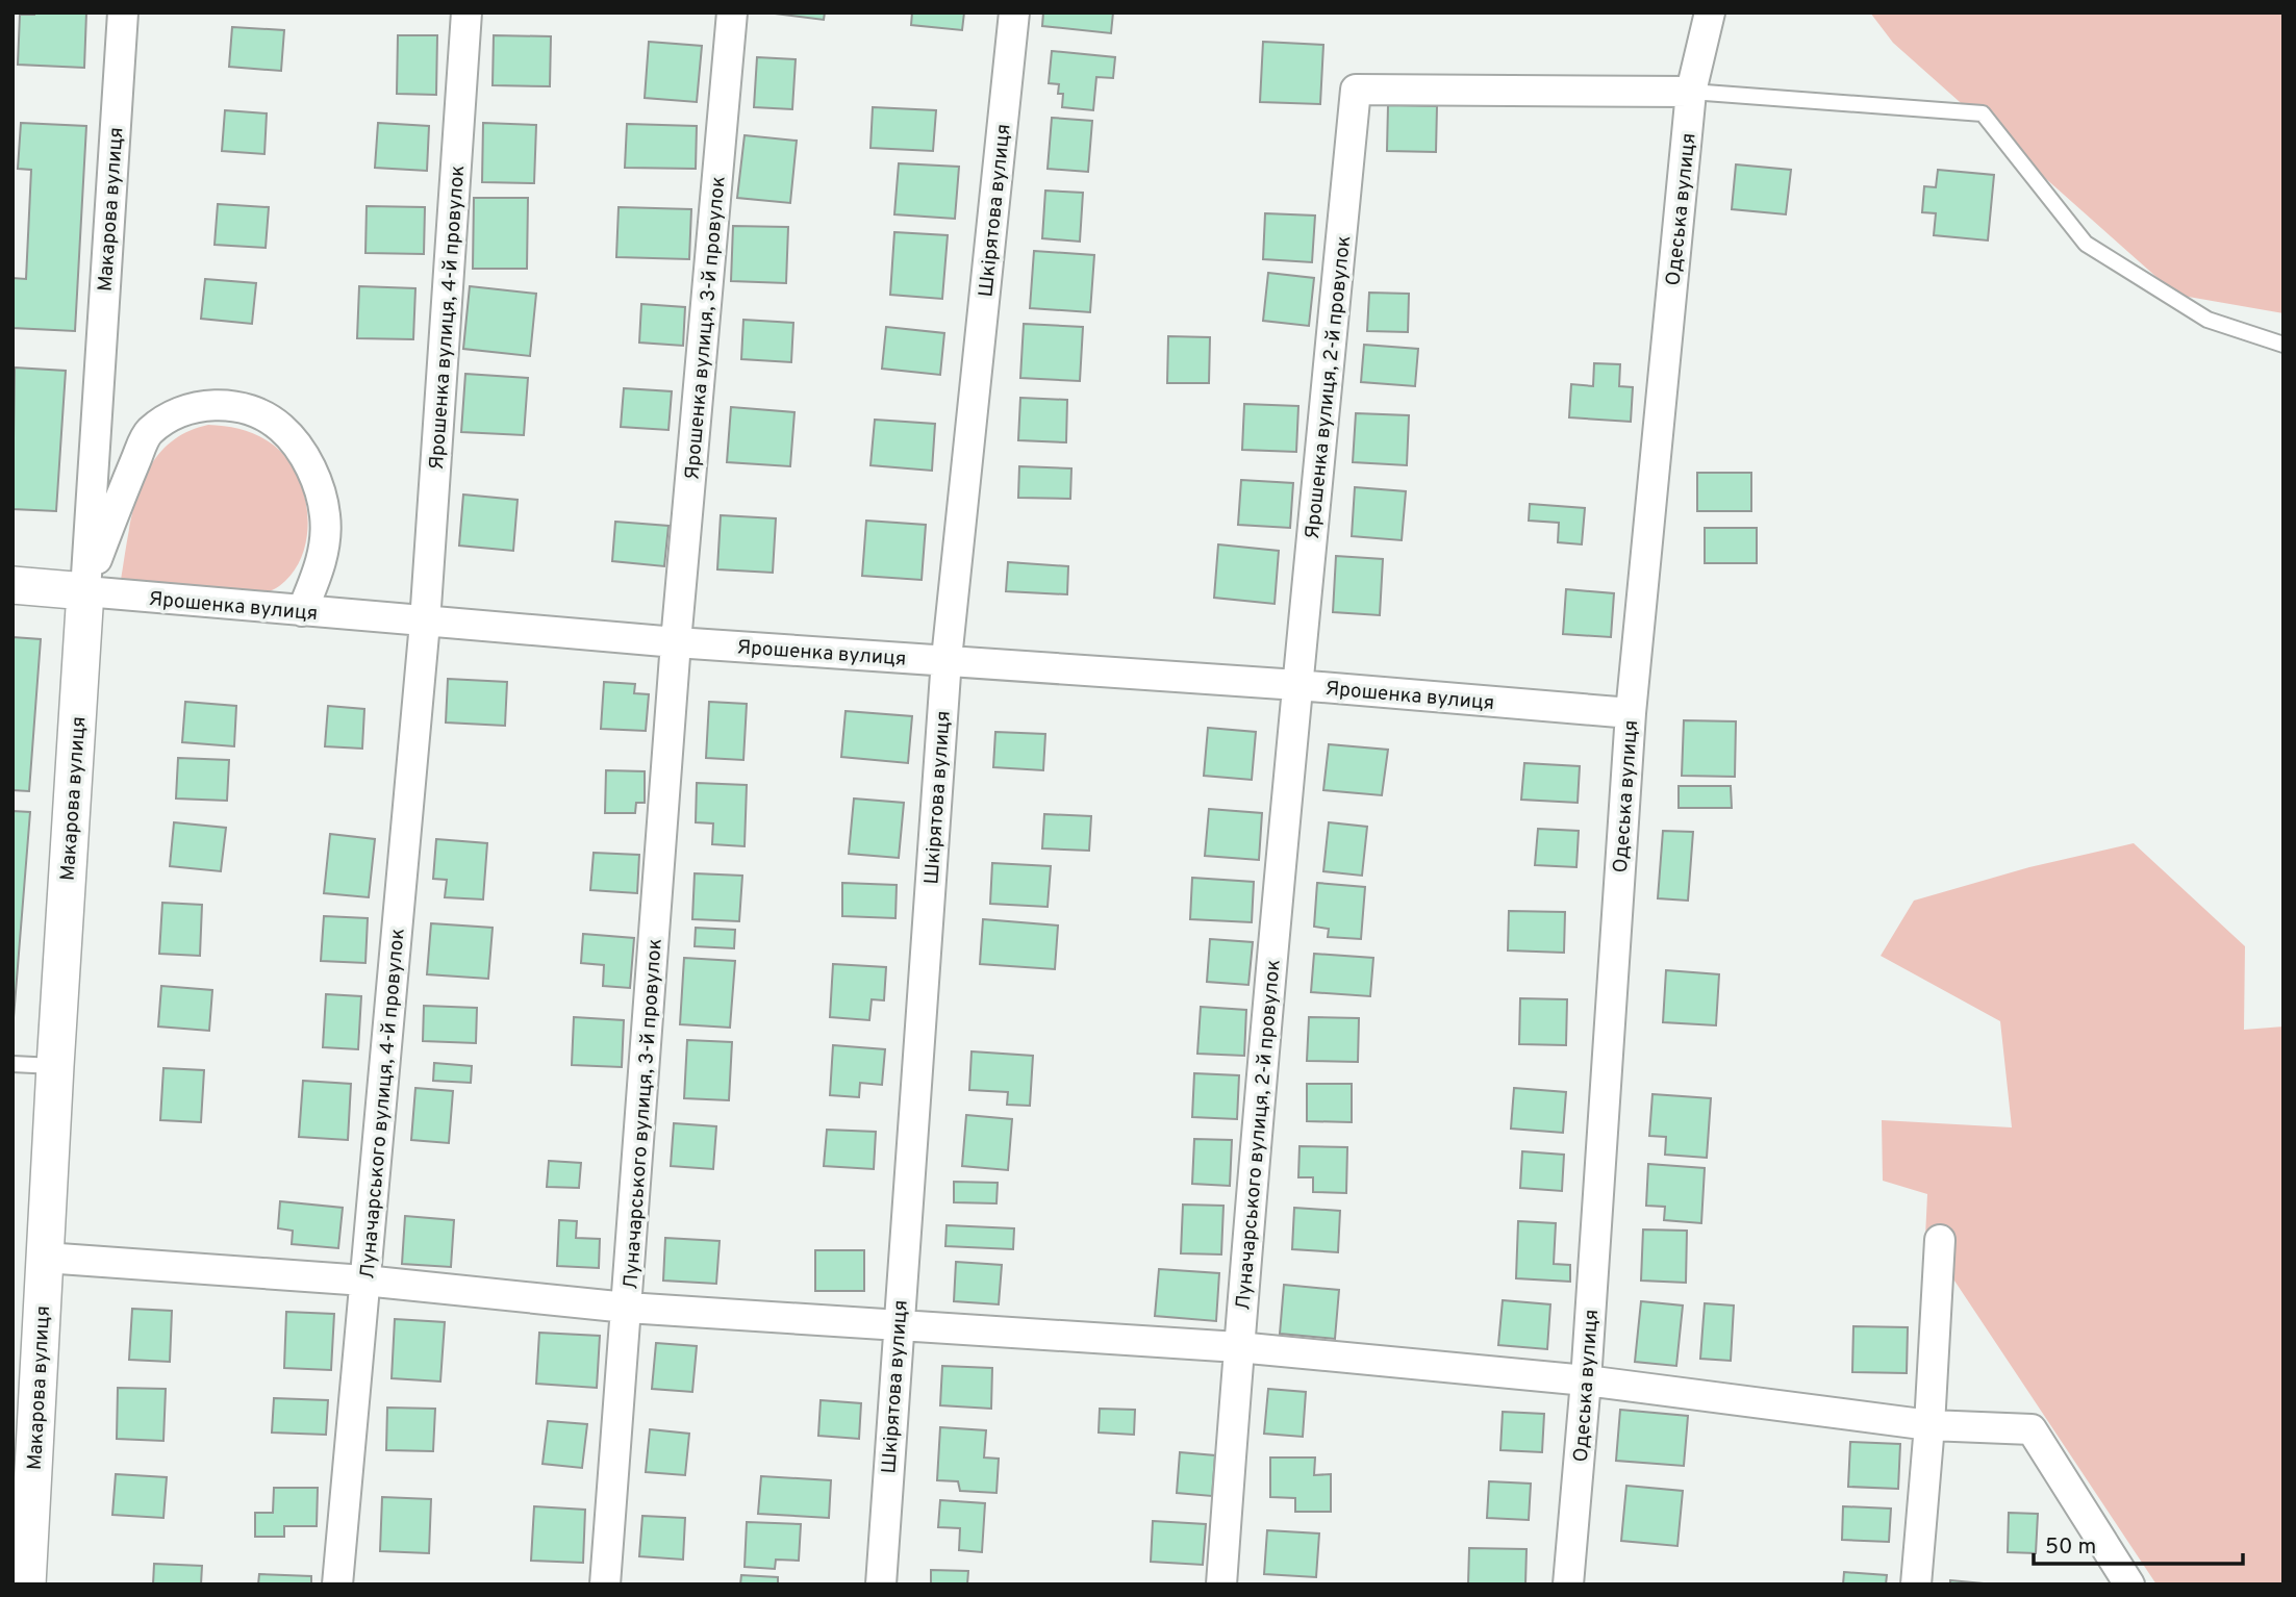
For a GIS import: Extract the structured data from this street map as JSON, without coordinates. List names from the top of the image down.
{
  "streets": {
    "street": [
      "Макарова вулиця",
      "Одеська вулиця",
      "Шкірятова вулиця",
      "Ярошенка вулиця, 4-й провулок",
      "Ярошенка вулиця, 3-й провулок",
      "Ярошенка вулиця, 2-й провулок",
      "Ярошенка вулиця",
      "Луначарського вулиця, 4-й провулок",
      "Луначарського вулиця, 3-й провулок",
      "Луначарського вулиця, 2-й провулок"
    ]
  },
  "crossings": [
    ["Макарова вулиця", "Ярошенка вулиця"],
    ["Одеська вулиця", "Ярошенка вулиця, 2-й провулок"],
    ["Одеська вулиця", "Ярошенка вулиця"],
    ["Шкірятова вулиця", "Ярошенка вулиця"],
    ["Ярошенка вулиця, 4-й провулок", "Ярошенка вулиця"],
    ["Ярошенка вулиця, 4-й провулок", "Луначарського вулиця, 4-й провулок"],
    ["Ярошенка вулиця, 3-й провулок", "Ярошенка вулиця"],
    ["Ярошенка вулиця, 3-й провулок", "Луначарського вулиця, 3-й провулок"],
    ["Ярошенка вулиця, 2-й провулок", "Ярошенка вулиця"],
    ["Ярошенка вулиця, 2-й провулок", "Луначарського вулиця, 2-й провулок"],
    ["Ярошенка вулиця", "Луначарського вулиця, 4-й провулок"],
    ["Ярошенка вулиця", "Луначарського вулиця, 3-й провулок"],
    ["Ярошенка вулиця", "Луначарського вулиця, 2-й провулок"]
  ],
  "scale_bar": "50 m"
}
